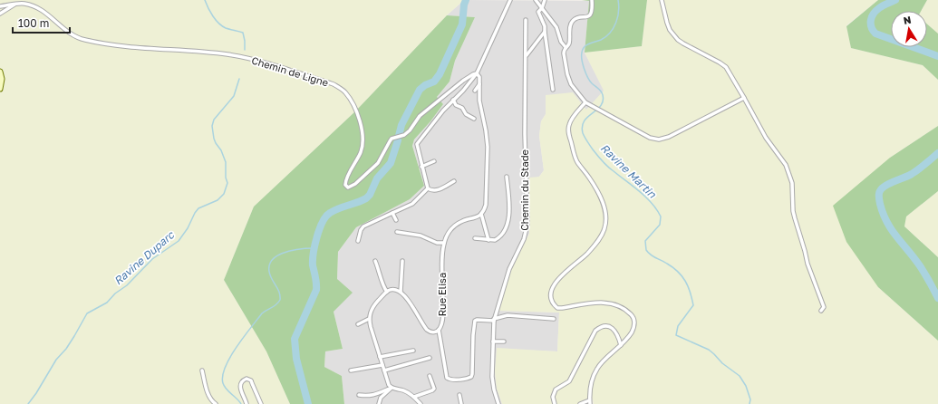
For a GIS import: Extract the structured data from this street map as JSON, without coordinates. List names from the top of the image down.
{
  "streets": {
    "street": ["Chemin de Ligne", "Chemin du Stade", "Rue Elisa"]
  },
  "water": ["Ravine Martin", "Ravine Duparc"],
  "scale_bar": "100 m",
  "north": "top"
}
